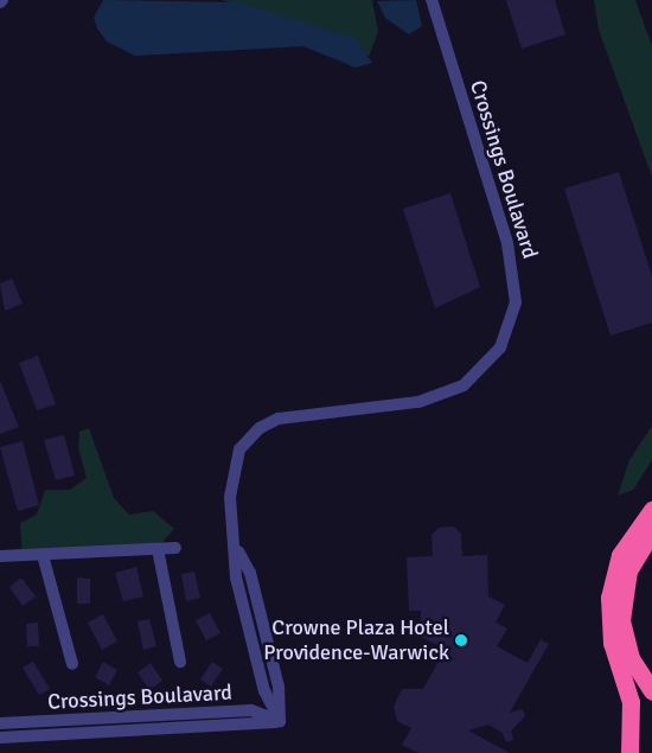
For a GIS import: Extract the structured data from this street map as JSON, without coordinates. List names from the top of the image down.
{
  "streets": {
    "street": ["Crossings Boulavard"]
  },
  "places": ["Crowne Plaza Hotel Providence-Warwick"]
}
